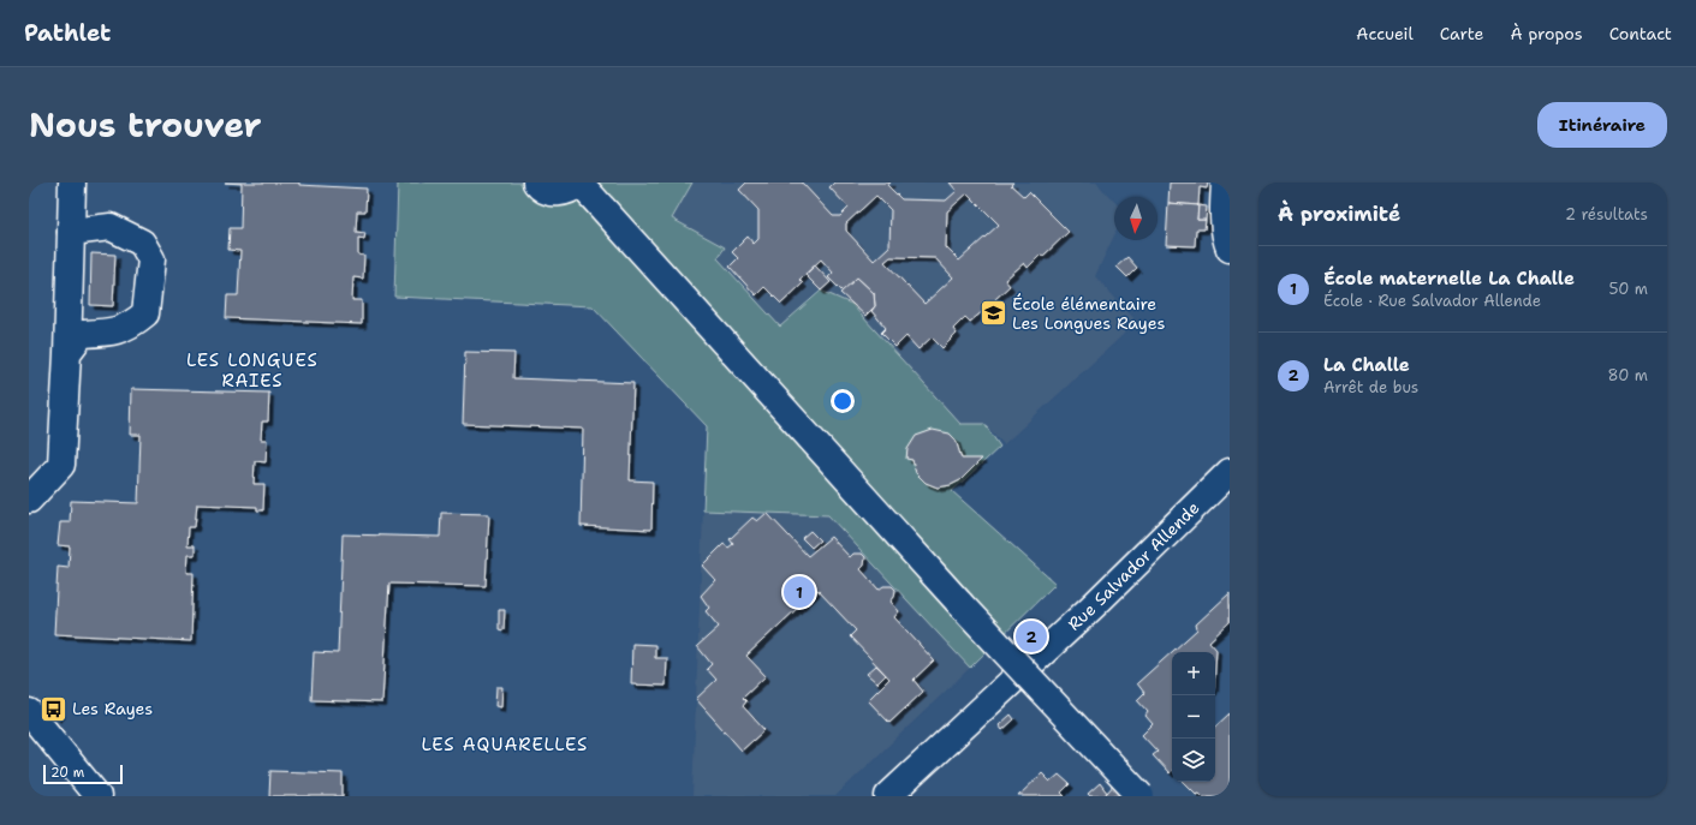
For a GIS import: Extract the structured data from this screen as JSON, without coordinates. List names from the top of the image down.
{
  "streets": {
    "street": ["Rue Salvador Allende"]
  },
  "districts": ["LES LONGUES RAIES", "LES AQUARELLES"],
  "places": {
    "school or university": ["École élémentaire Les Longues Rayes"],
    "bus stop": ["Les Rayes"]
  },
  "scale_bar": "20 m",
  "north": "bottom",
  "page": {
    "header": "Pathlet",
    "nav": [
      "Accueil",
      "Carte",
      "À propos",
      "Contact"
    ],
    "title": "Nous trouver",
    "buttons": "Itinéraire",
    "heading": ["À proximité", "2 résultats"],
    "list": [
      {
        "mark": "1",
        "name": "École maternelle La Challe",
        "note": "École · Rue Salvador Allende",
        "value": "50 m"
      },
      {
        "mark": "2",
        "name": "La Challe",
        "note": "Arrêt de bus",
        "value": "80 m"
      }
    ],
    "pins": ["1", "2"],
    "map_buttons": ["+", "−"],
    "scale": "20 m"
  }
}
